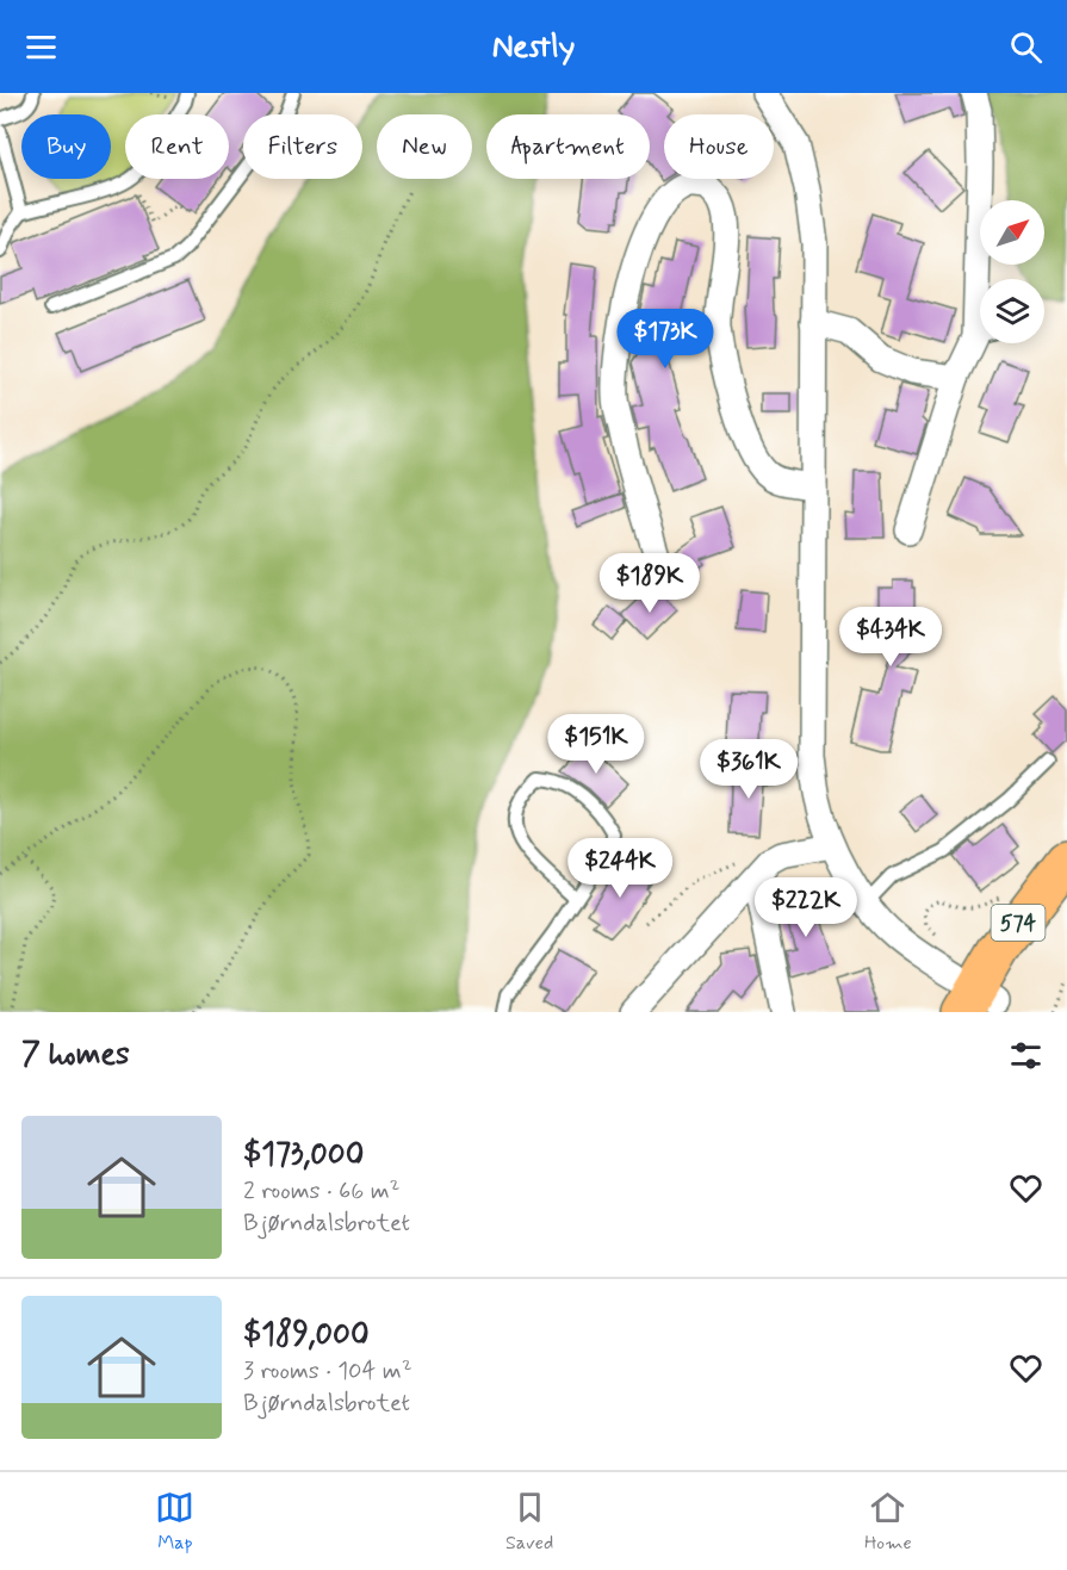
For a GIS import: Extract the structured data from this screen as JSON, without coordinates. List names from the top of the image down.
{
  "streets": {
    "main road": ["574"]
  },
  "north": "top right",
  "page": {
    "header": "Nestly",
    "chip": [
      "Buy",
      "Rent",
      "Filters",
      "New",
      "Apartment",
      "House"
    ],
    "price": [
      "$173K",
      "$189K",
      "$434K",
      "$151K",
      "$361K",
      "$244K",
      "$222K"
    ],
    "heading": "7 homes",
    "list": [
      {
        "name": "$173,000",
        "note": "2 rooms · 66 m² · Bjørndalsbrotet"
      },
      {
        "name": "$189,000",
        "note": "3 rooms · 104 m² · Bjørndalsbrotet"
      }
    ],
    "tabs": ["Map", "Saved", "Home"]
  }
}
